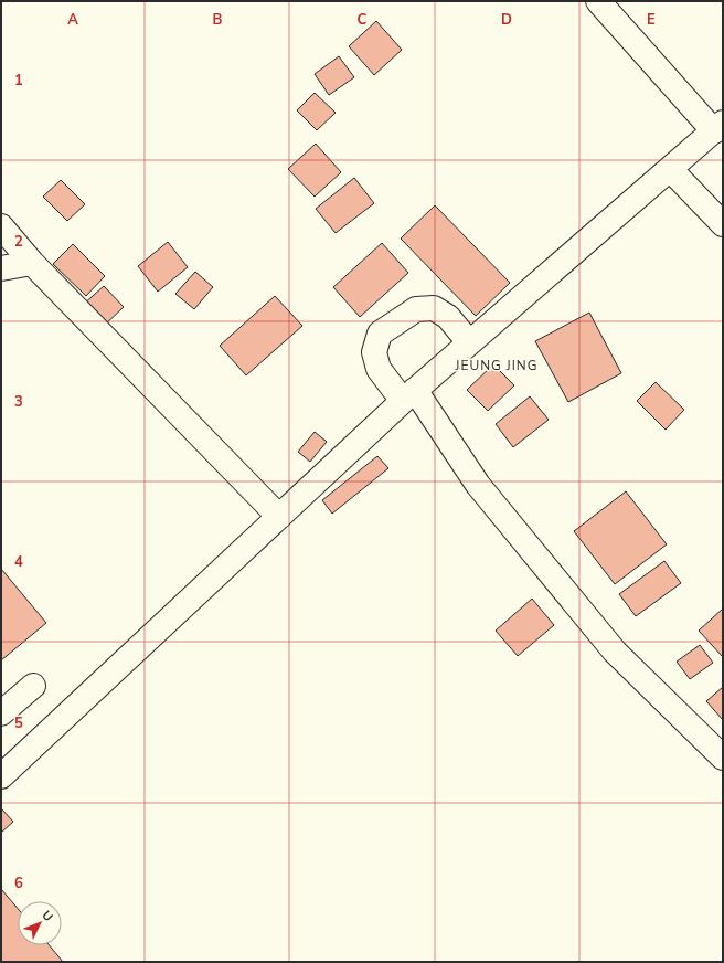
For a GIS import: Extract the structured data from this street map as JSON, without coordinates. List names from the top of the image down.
{
  "districts": ["JEUNG JING"],
  "north": "top right",
  "grid": {
    "columns": [
      "A",
      "B",
      "C",
      "D",
      "E"
    ],
    "rows": [
      "1",
      "2",
      "3",
      "4",
      "5",
      "6"
    ]
  }
}
